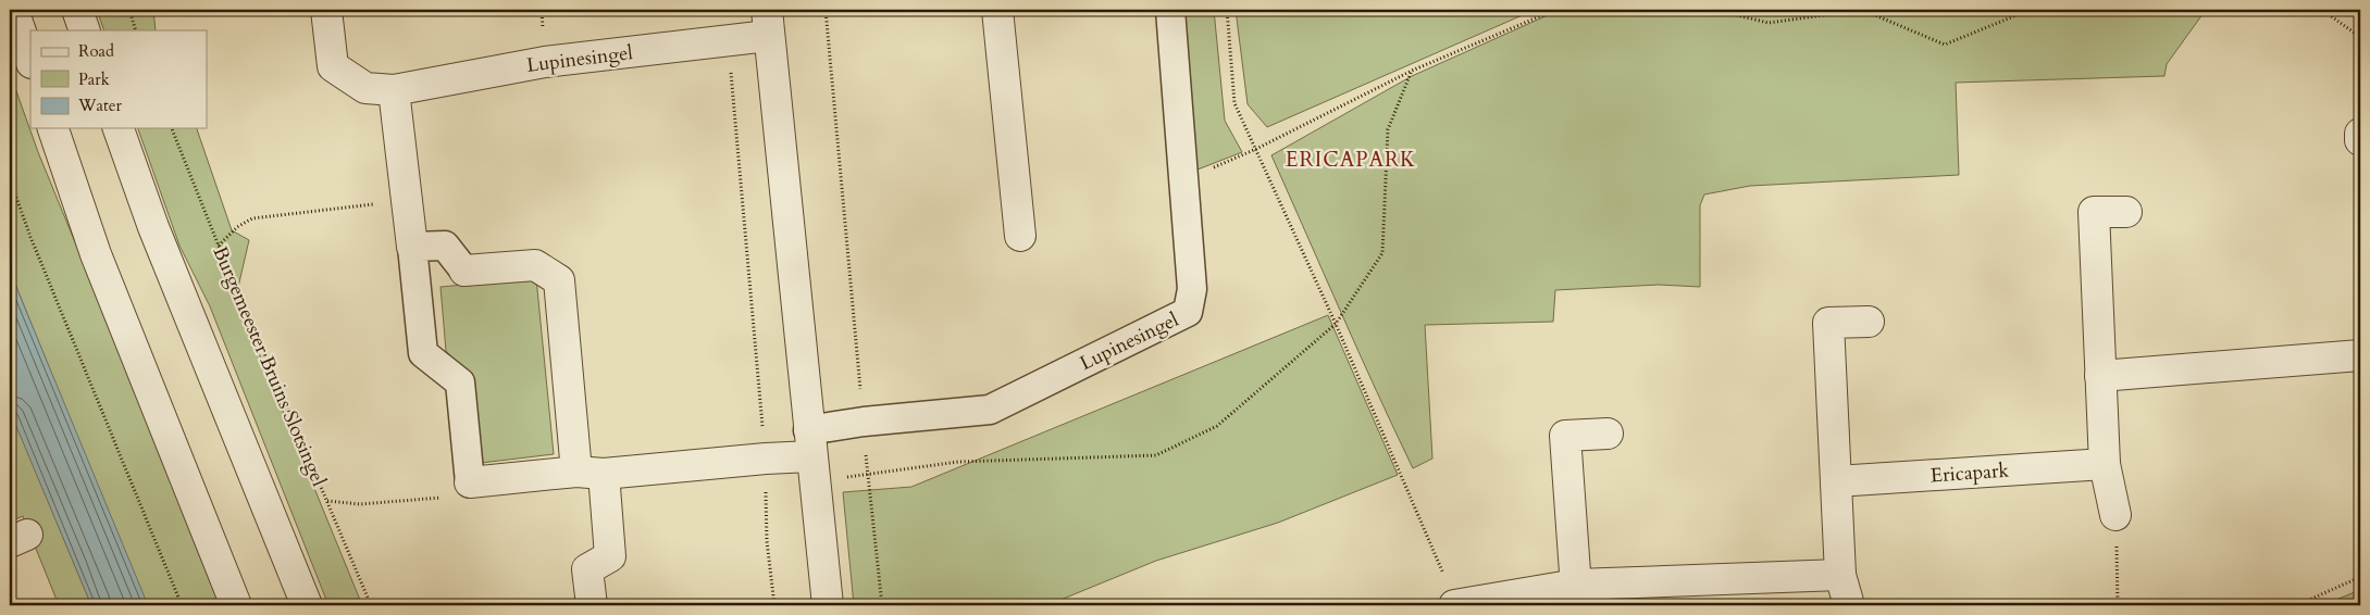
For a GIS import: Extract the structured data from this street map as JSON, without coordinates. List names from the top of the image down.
{
  "streets": {
    "street": ["Lupinesingel", "Ericapark"],
    "path": ["Burgemeester Bruins Slotsingel"]
  },
  "districts": ["ERICAPARK"],
  "legend": ["Road", "Park", "Water"]
}
